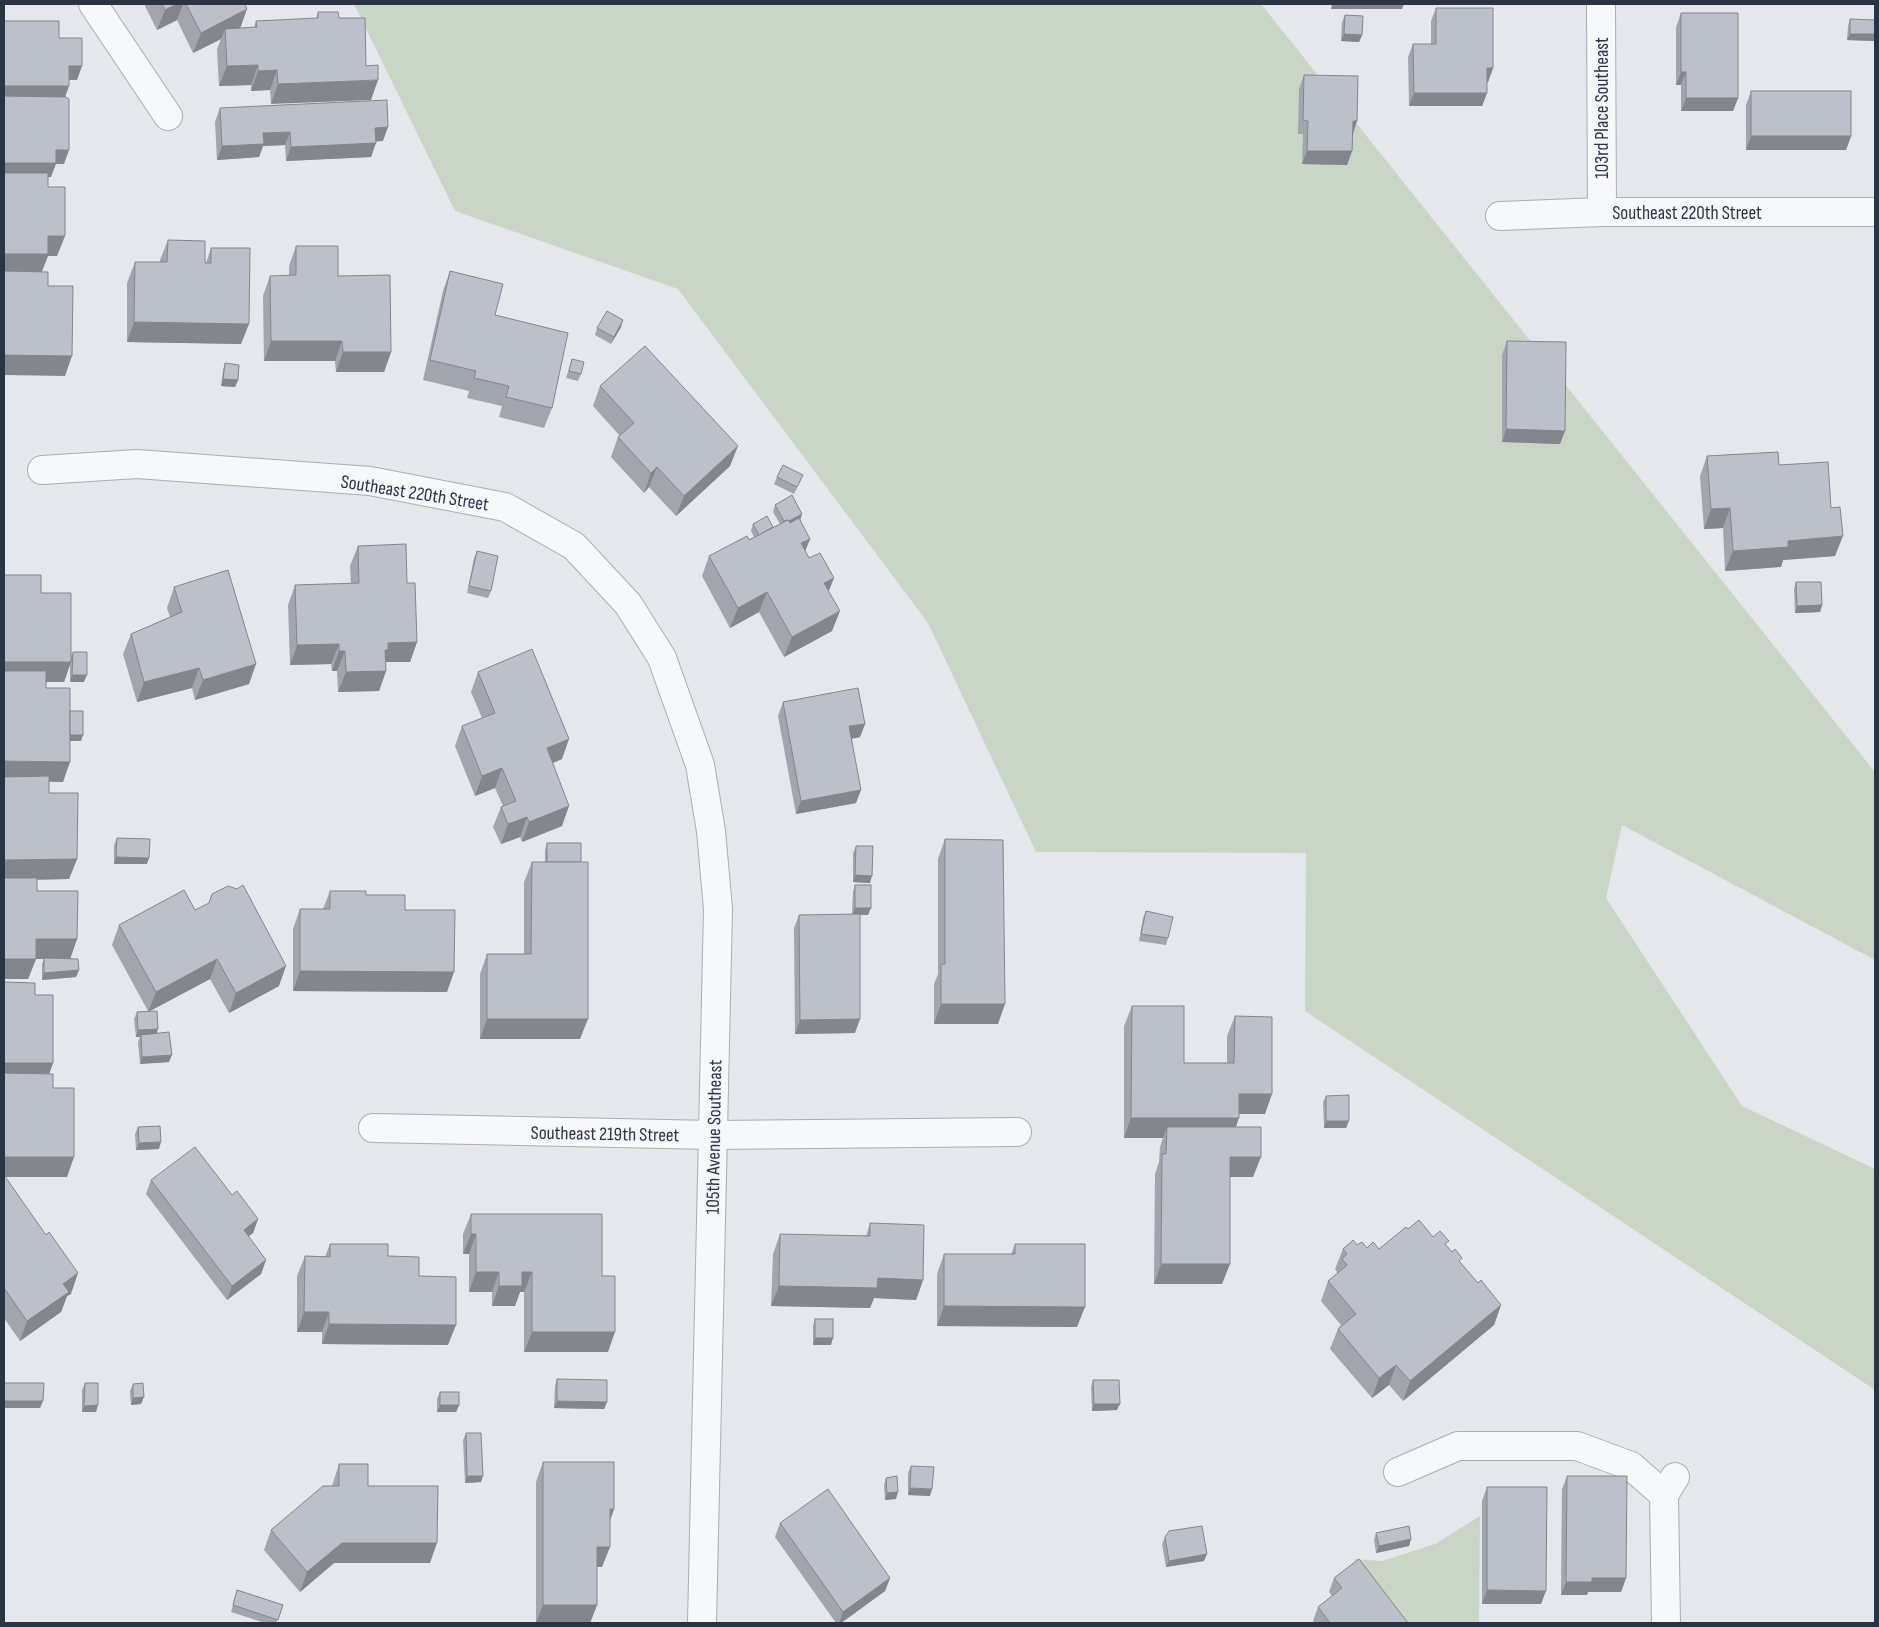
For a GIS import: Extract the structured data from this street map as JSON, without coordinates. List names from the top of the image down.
{
  "streets": {
    "street": [
      "103rd Place Southeast",
      "Southeast 220th Street",
      "Southeast 219th Street",
      "105th Avenue Southeast"
    ]
  },
  "crossings": [
    ["103rd Place Southeast", "Southeast 220th Street"],
    ["Southeast 220th Street", "105th Avenue Southeast"],
    ["Southeast 219th Street", "105th Avenue Southeast"]
  ]
}
